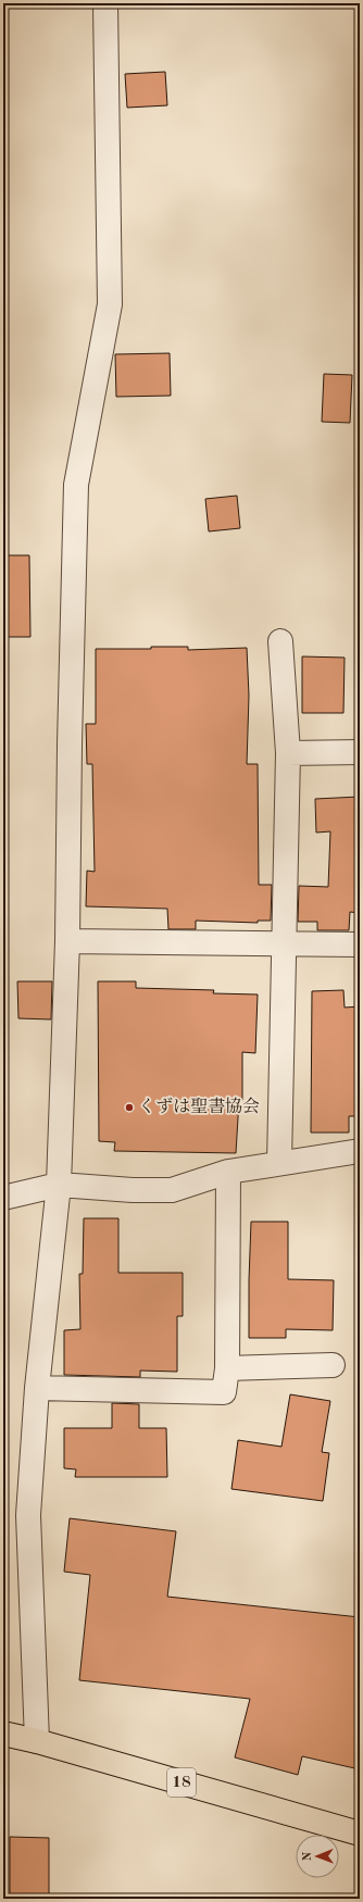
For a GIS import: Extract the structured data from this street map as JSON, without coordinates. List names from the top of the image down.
{
  "streets": {
    "main road": ["18"]
  },
  "places": ["くずは聖書協会"],
  "north": "left"
}
